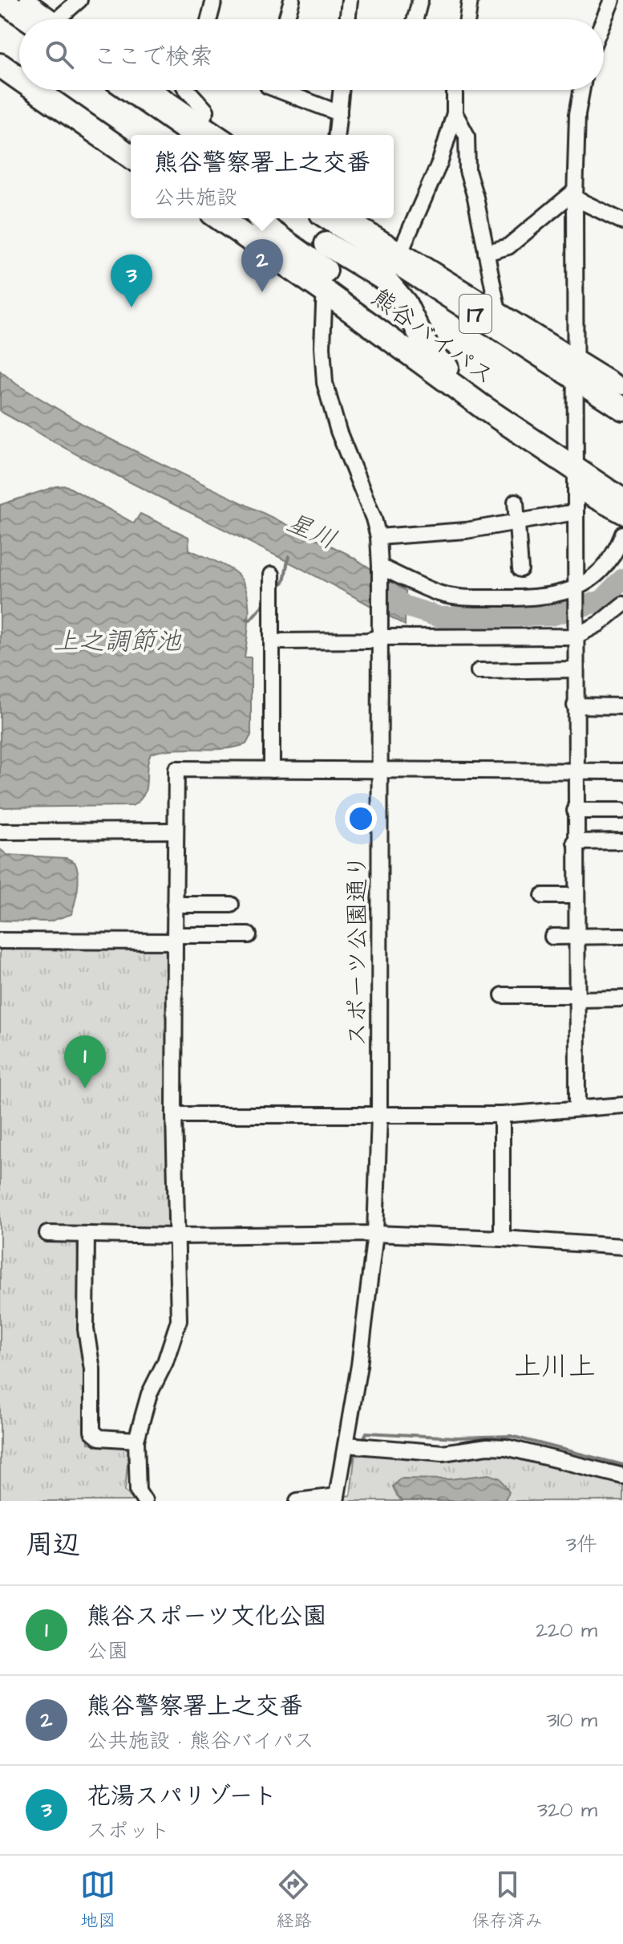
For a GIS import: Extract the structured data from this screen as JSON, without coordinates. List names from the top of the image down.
{
  "streets": {
    "highway": ["17", "熊谷バイパス"],
    "street": ["スポーツ公園通り"]
  },
  "crossings": [
    ["熊谷バイパス", "スポーツ公園通り"]
  ],
  "districts": ["上川上"],
  "water": ["星川", "上之調節池"],
  "page": {
    "search": "ここで検索",
    "popup": ["熊谷警察署上之交番", "公共施設"],
    "pins": ["2", "3", "1"],
    "heading": ["周辺", "3件"],
    "list": [
      {
        "mark": "1",
        "name": "熊谷スポーツ文化公園",
        "note": "公園",
        "value": "220 m"
      },
      {
        "mark": "2",
        "name": "熊谷警察署上之交番",
        "note": "公共施設 · 熊谷バイパス",
        "value": "310 m"
      },
      {
        "mark": "3",
        "name": "花湯スパリゾート",
        "note": "スポット",
        "value": "320 m"
      }
    ],
    "nav": ["地図", "経路", "保存済み"]
  }
}
